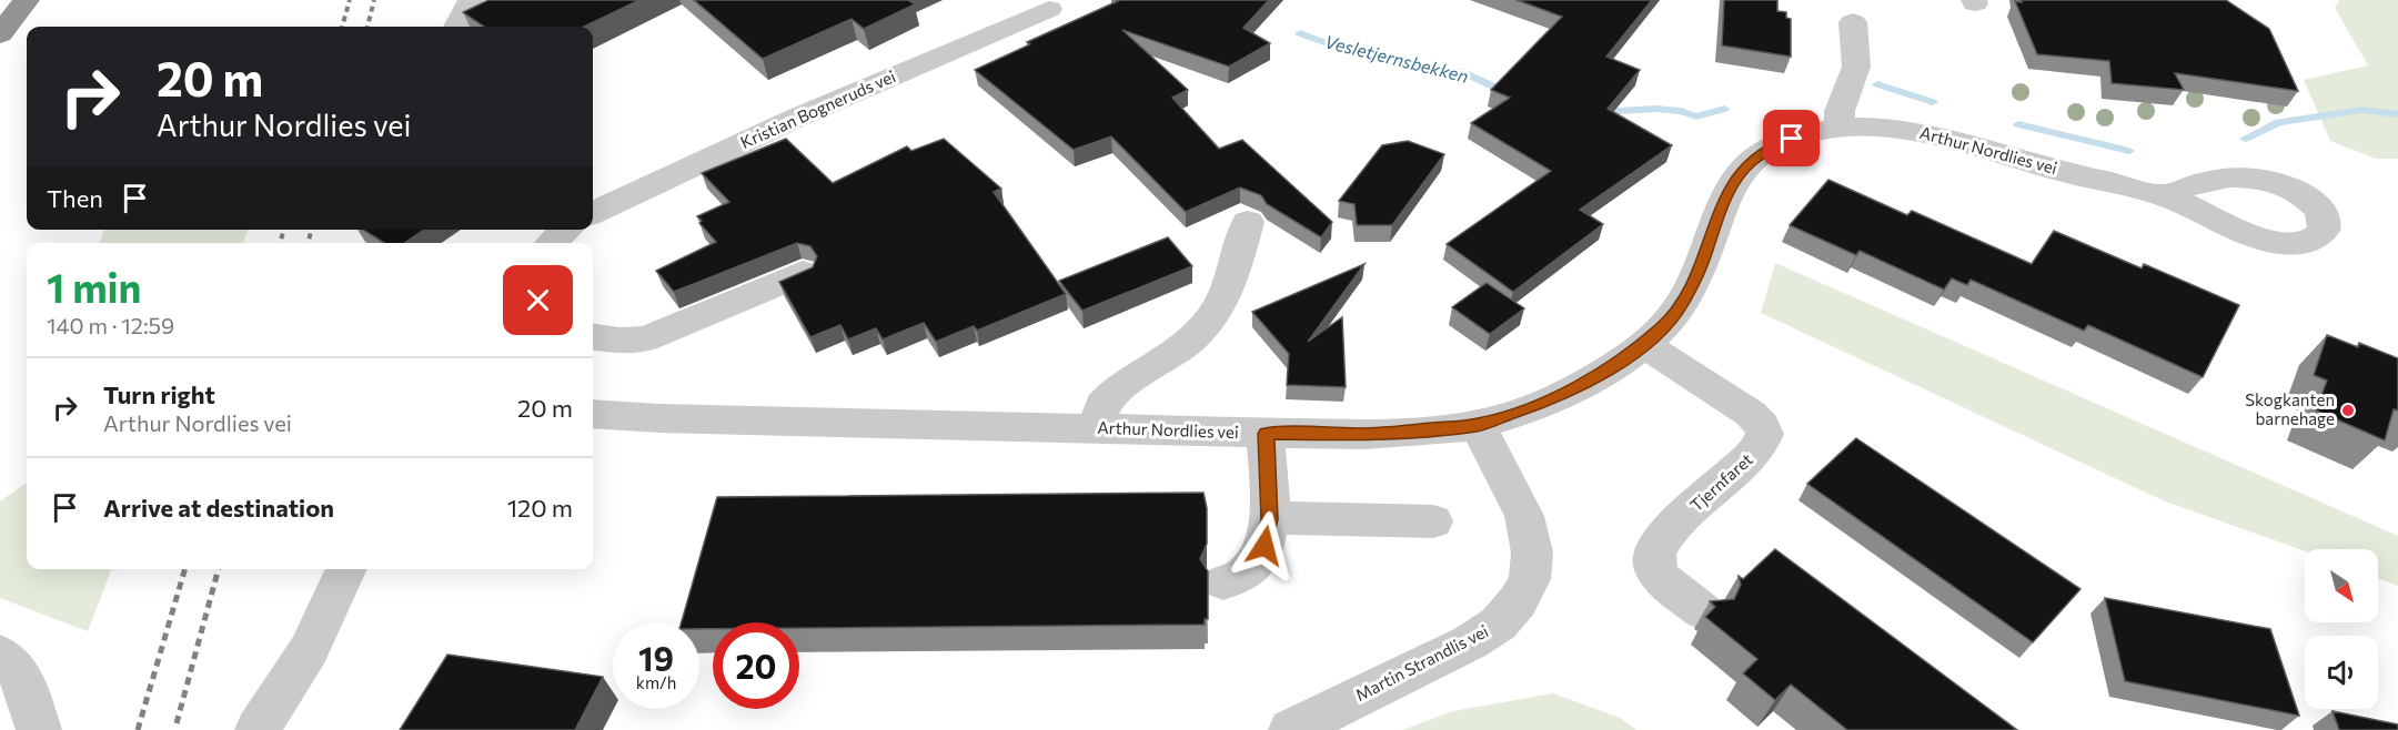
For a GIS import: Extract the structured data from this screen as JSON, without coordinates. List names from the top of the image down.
{
  "streets": {
    "street": [
      "Kristian Bogneruds vei",
      "Arthur Nordlies vei",
      "Tjernfaret",
      "Martin Strandlis vei"
    ]
  },
  "crossings": [
    ["Arthur Nordlies vei", "Tjernfaret"],
    ["Arthur Nordlies vei", "Martin Strandlis vei"]
  ],
  "water": ["Vesletjernsbekken"],
  "places": ["Skogkanten barnehage"],
  "north": "bottom right",
  "page": {
    "turn": ["20 m", "Arthur Nordlies vei"],
    "then": "Then",
    "heading": ["1 min", "140 m · 12:59"],
    "list": [
      {
        "name": "Turn right",
        "note": "Arthur Nordlies vei",
        "value": "20 m"
      },
      {
        "name": "Arrive at destination",
        "value": "120 m"
      }
    ],
    "speed": "19 km/h",
    "limit": "20"
  }
}
